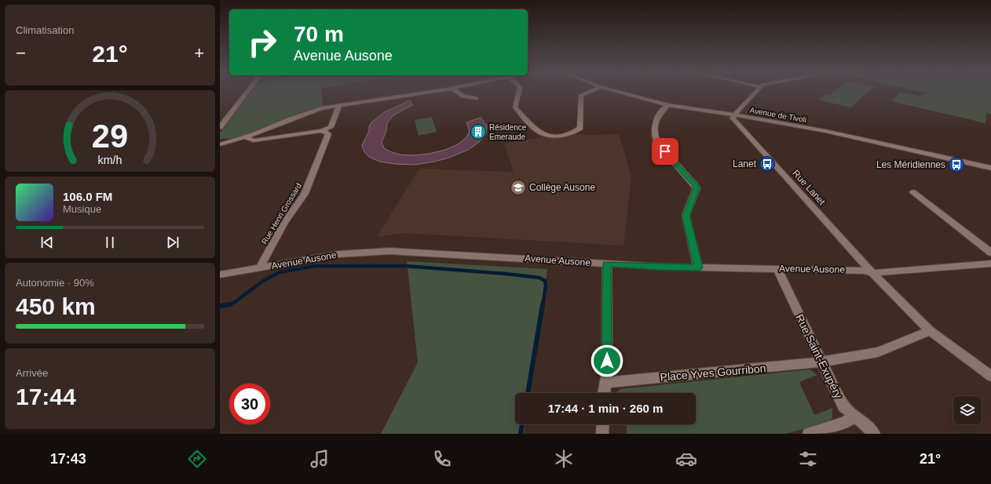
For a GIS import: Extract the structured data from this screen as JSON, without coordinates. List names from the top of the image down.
{
  "streets": {
    "street": [
      "Avenue de Tivoli",
      "Rue Lanet",
      "Rue Henri Grossard",
      "Avenue Ausone",
      "Rue Saint-Exupéry",
      "Place Yves Gourribon"
    ]
  },
  "crossings": [
    ["Avenue de Tivoli", "Rue Lanet"],
    ["Rue Lanet", "Avenue Ausone"],
    ["Rue Henri Grossard", "Avenue Ausone"],
    ["Avenue Ausone", "Rue Saint-Exupéry"],
    ["Rue Saint-Exupéry", "Place Yves Gourribon"]
  ],
  "places": {
    "building": ["Résidence Emeraude"],
    "bus stop": ["Lanet", "Les Méridiennes"],
    "school or university": ["Collège Ausone"]
  },
  "page": {
    "tile": [
      "Climatisation",
      ["Autonomie · 90%", "450 km"],
      ["Arrivée", "17:44"]
    ],
    "turn": ["70 m", "Avenue Ausone"],
    "heat": ["−", "21°", "+"],
    "song": ["106.0 FM", "Musique"],
    "limit": "30",
    "trip": "17:44 · 1 min · 260 m",
    "tabs": ["17:43", "21°"],
    "gauge": ["29", "km/h"]
  }
}
